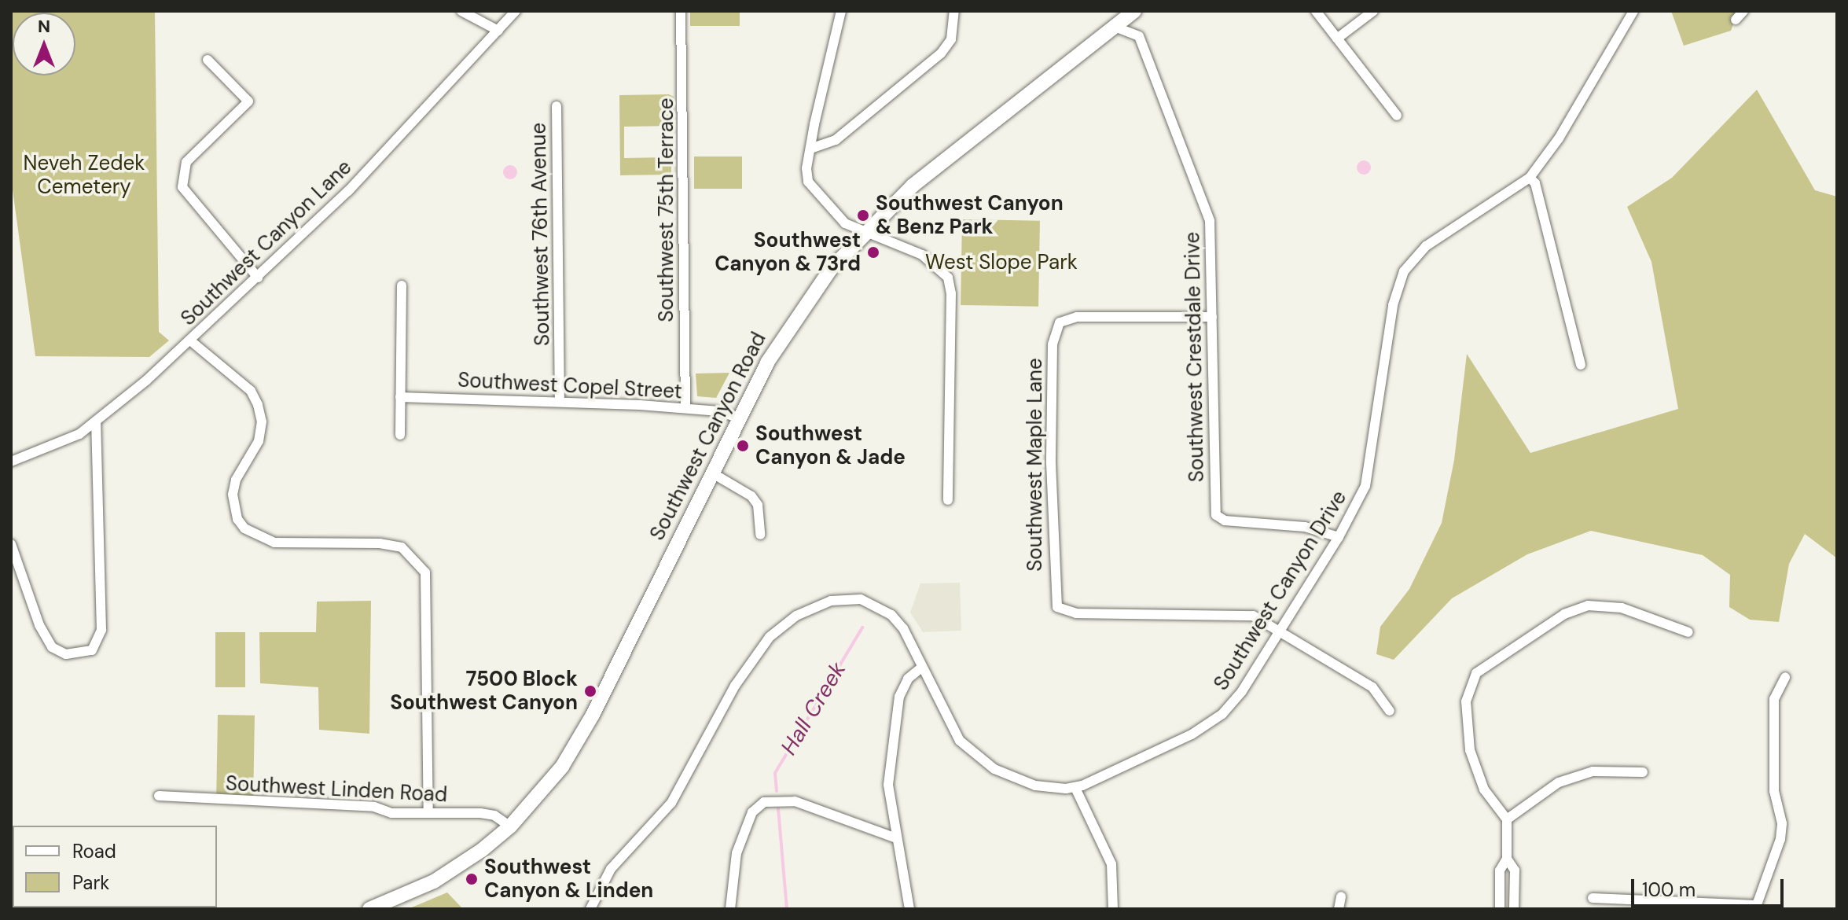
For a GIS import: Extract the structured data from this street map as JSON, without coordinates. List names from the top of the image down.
{
  "streets": {
    "main road": ["Southwest Canyon Road"],
    "street": [
      "Southwest 75th Terrace",
      "Southwest 76th Avenue",
      "Southwest Canyon Lane",
      "Southwest Crestdale Drive",
      "Southwest Copel Street",
      "Southwest Maple Lane",
      "Southwest Canyon Drive",
      "Southwest Linden Road"
    ]
  },
  "crossings": [
    ["Southwest 75th Terrace", "Southwest Copel Street"],
    ["Southwest 76th Avenue", "Southwest Copel Street"],
    ["Southwest Crestdale Drive", "Southwest Canyon Road"],
    ["Southwest Crestdale Drive", "Southwest Maple Lane"],
    ["Southwest Crestdale Drive", "Southwest Canyon Drive"],
    ["Southwest Copel Street", "Southwest Canyon Road"],
    ["Southwest Canyon Road", "Southwest Linden Road"],
    ["Southwest Maple Lane", "Southwest Canyon Drive"]
  ],
  "water": ["Hall Creek"],
  "parks": ["Neveh Zedek Cemetery", "West Slope Park"],
  "places": [
    "Southwest Canyon & Benz Park",
    "Southwest Canyon & 73rd",
    "Southwest Canyon & Jade",
    "7500 Block Southwest Canyon",
    "Southwest Canyon & Linden"
  ],
  "legend": ["Road", "Park"],
  "scale_bar": "100 m",
  "north": "top"
}
